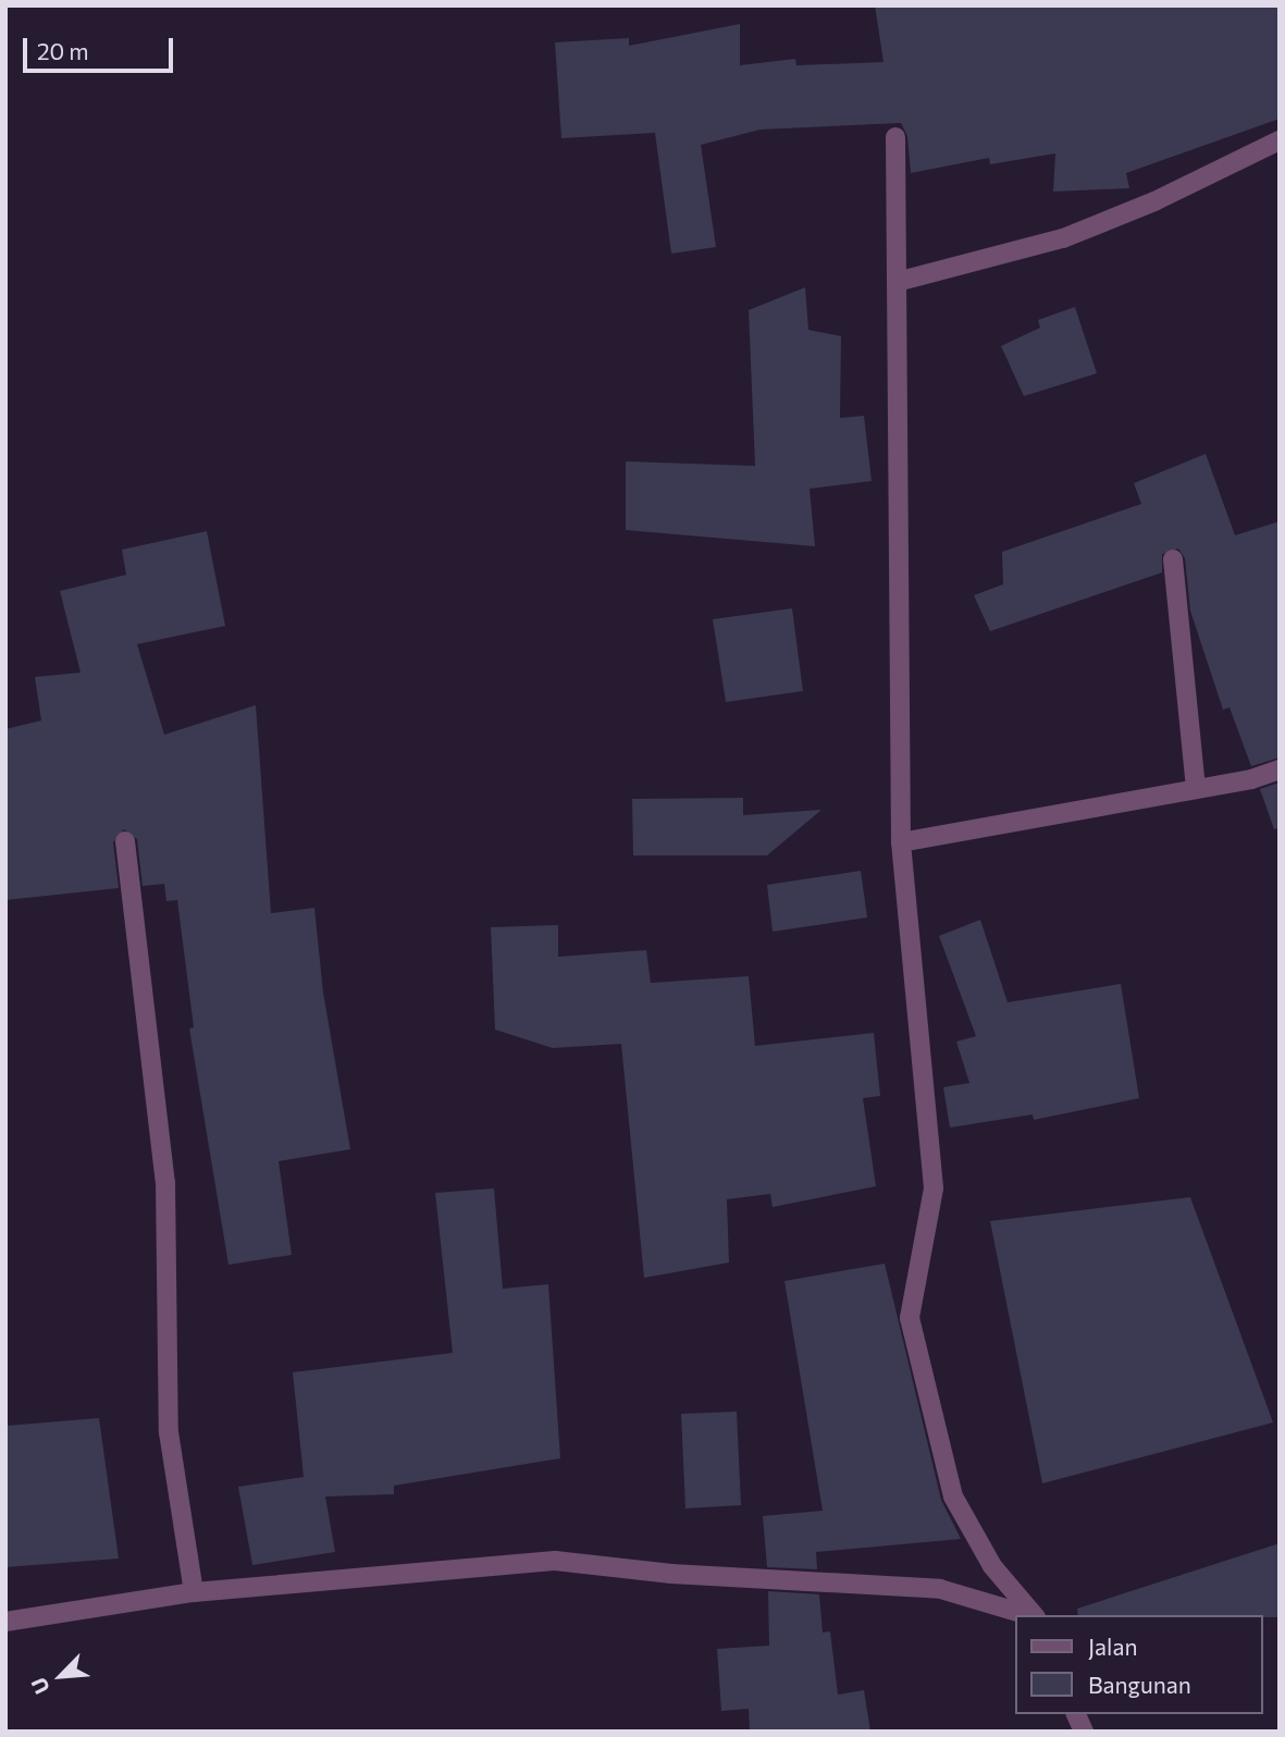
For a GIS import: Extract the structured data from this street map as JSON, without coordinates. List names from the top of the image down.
{
  "legend": ["Jalan", "Bangunan"],
  "scale_bar": "20 m",
  "north": "bottom left"
}
